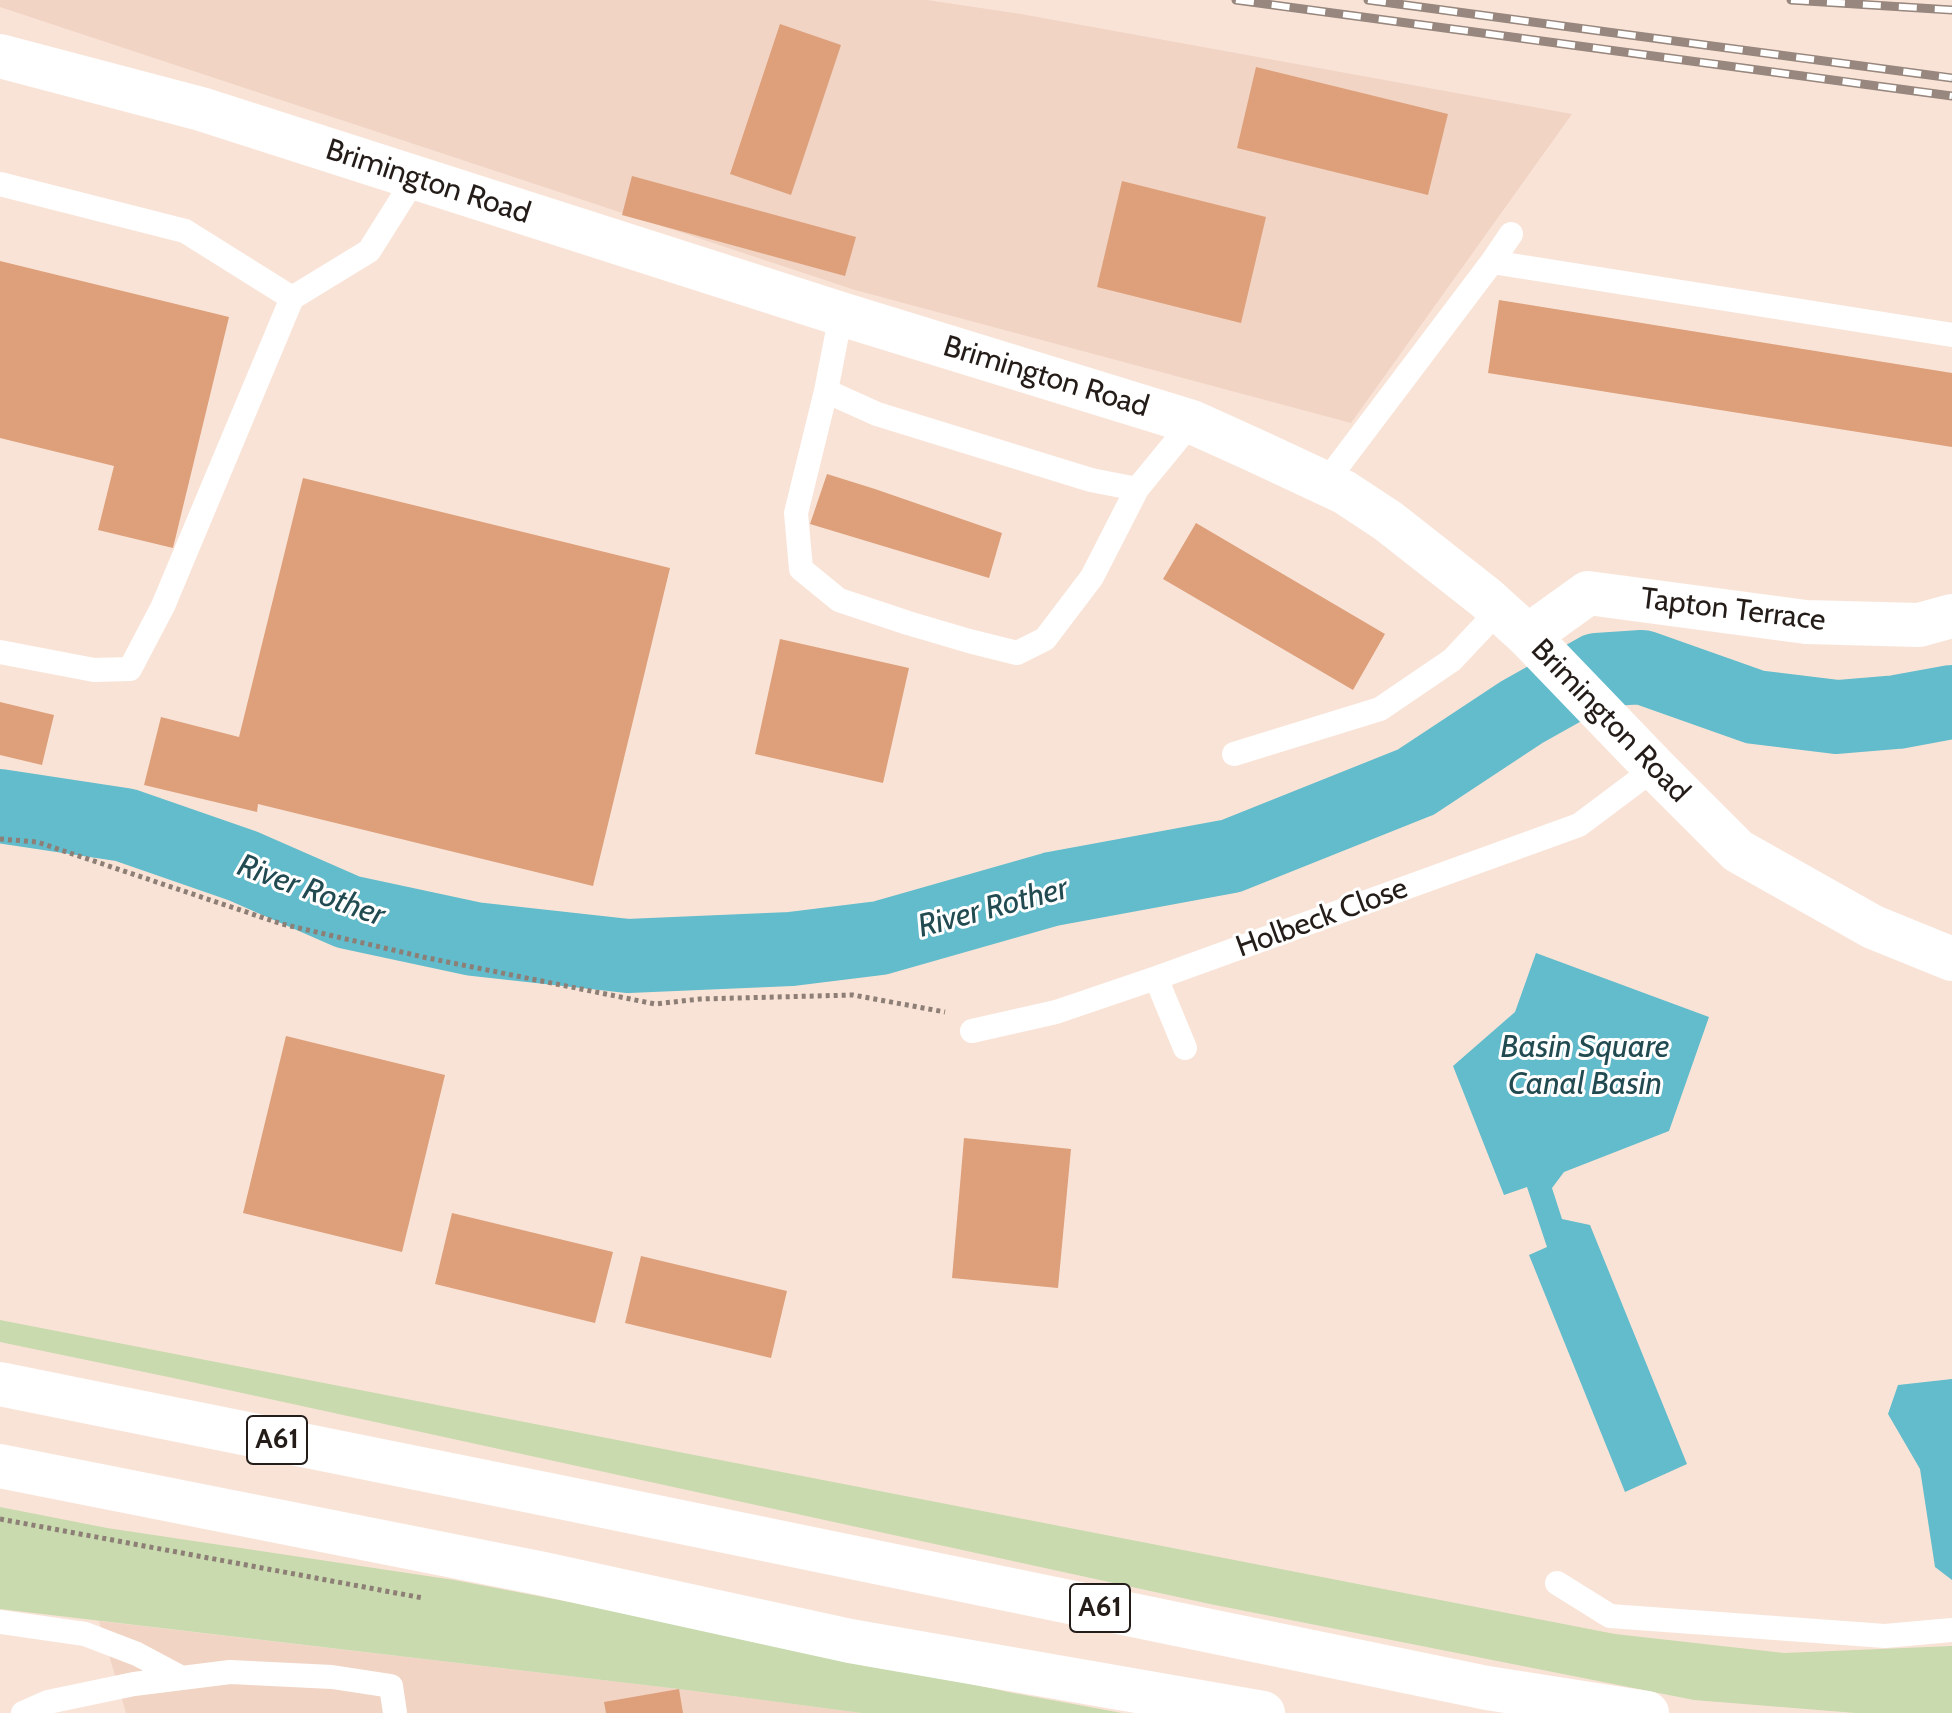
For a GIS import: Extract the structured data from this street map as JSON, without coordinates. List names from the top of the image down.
{
  "streets": {
    "main road": ["Brimington Road", "Tapton Terrace", "A61"],
    "lane": ["Holbeck Close"]
  },
  "crossings": [
    ["Brimington Road", "Tapton Terrace"],
    ["Brimington Road", "Holbeck Close"]
  ],
  "water": ["River Rother", "Basin Square Canal Basin"]
}
